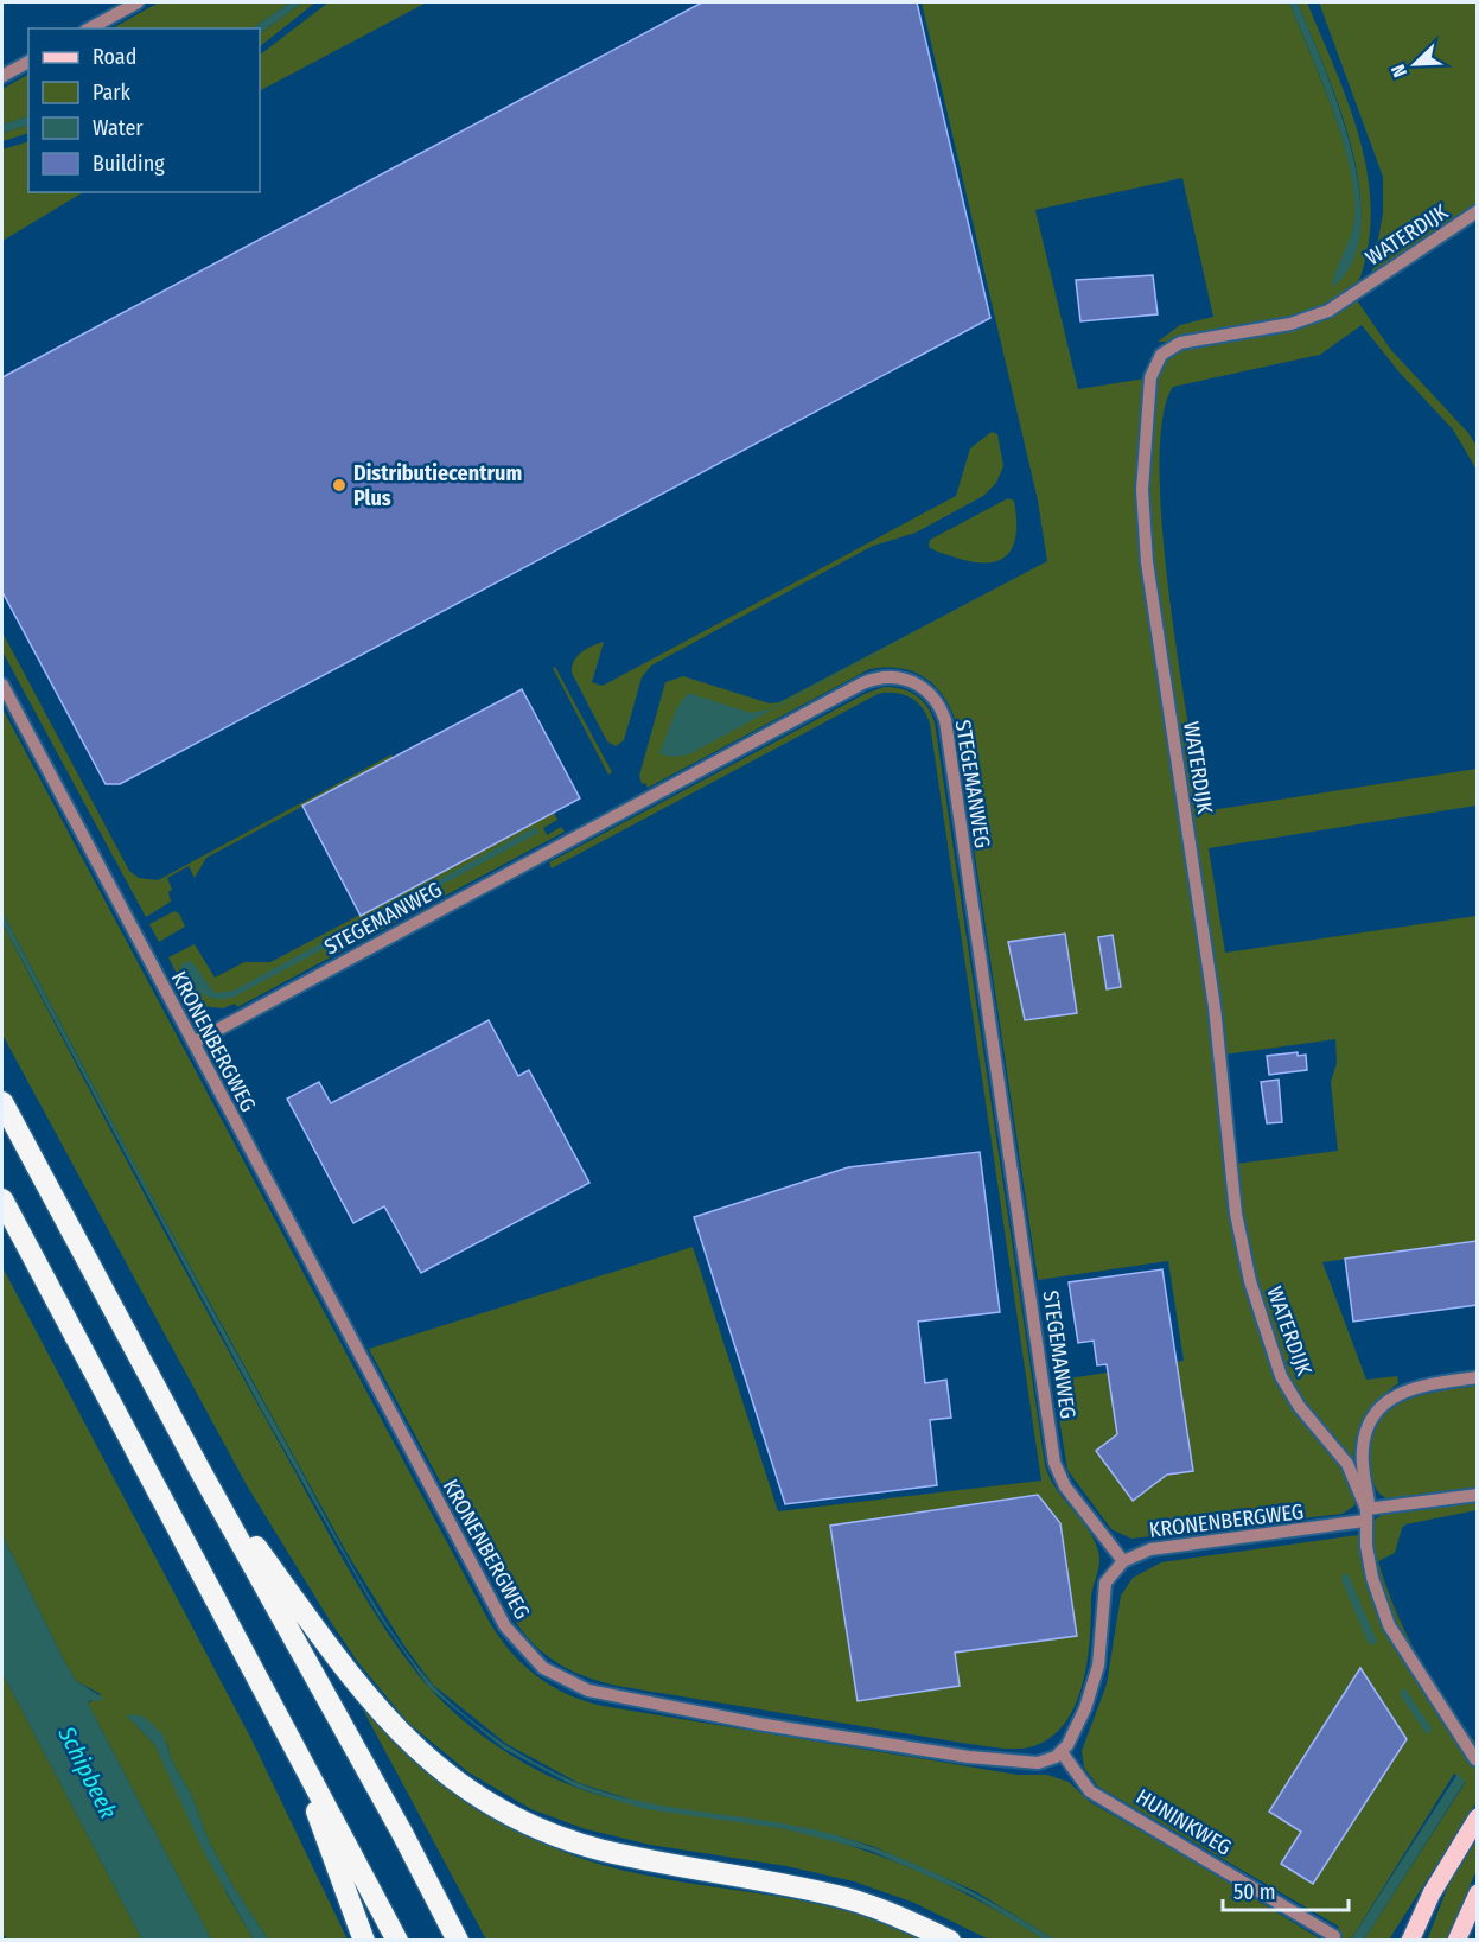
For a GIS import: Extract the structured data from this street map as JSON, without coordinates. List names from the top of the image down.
{
  "streets": {
    "street": [
      "WATERDIJK",
      "STEGEMANWEG",
      "KRONENBERGWEG",
      "HUNINKWEG"
    ]
  },
  "crossings": [
    ["WATERDIJK", "KRONENBERGWEG"],
    ["STEGEMANWEG", "KRONENBERGWEG"],
    ["KRONENBERGWEG", "HUNINKWEG"]
  ],
  "water": ["Schipbeek"],
  "places": ["Distributiecentrum Plus"],
  "legend": [
    "Road",
    "Park",
    "Water",
    "Building"
  ],
  "scale_bar": "50 m",
  "north": "bottom left"
}
